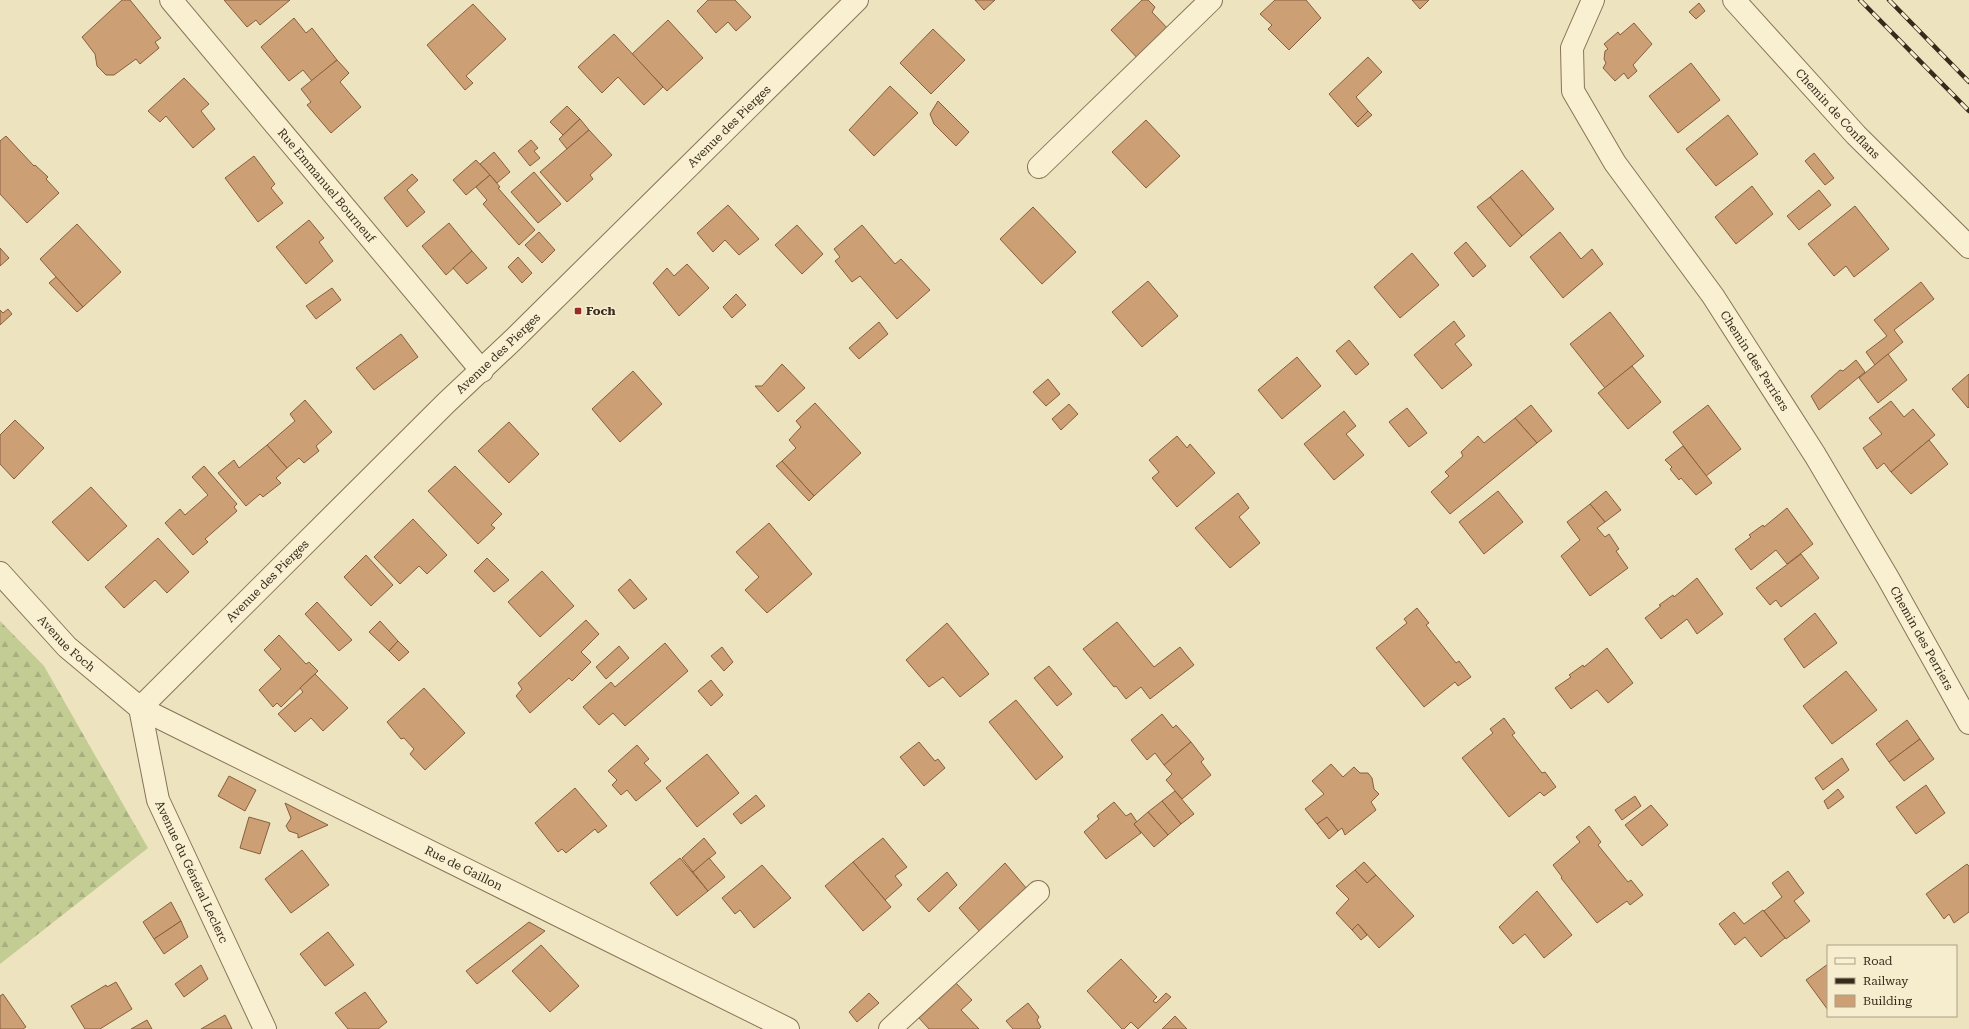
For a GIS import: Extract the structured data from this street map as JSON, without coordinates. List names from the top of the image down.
{
  "streets": {
    "street": [
      "Chemin de Conflans",
      "Avenue des Pierges",
      "Rue Emmanuel Bourneuf",
      "Chemin des Perriers",
      "Avenue Foch",
      "Rue de Gaillon",
      "Avenue du Général Leclerc"
    ]
  },
  "crossings": [
    ["Avenue des Pierges", "Rue Emmanuel Bourneuf"],
    ["Avenue des Pierges", "Avenue Foch"],
    ["Avenue des Pierges", "Rue de Gaillon"],
    ["Avenue des Pierges", "Avenue du Général Leclerc"],
    ["Avenue Foch", "Rue de Gaillon"],
    ["Avenue Foch", "Avenue du Général Leclerc"],
    ["Rue de Gaillon", "Avenue du Général Leclerc"]
  ],
  "places": {
    "transit": ["Foch"]
  },
  "legend": ["Road", "Railway", "Building"]
}
